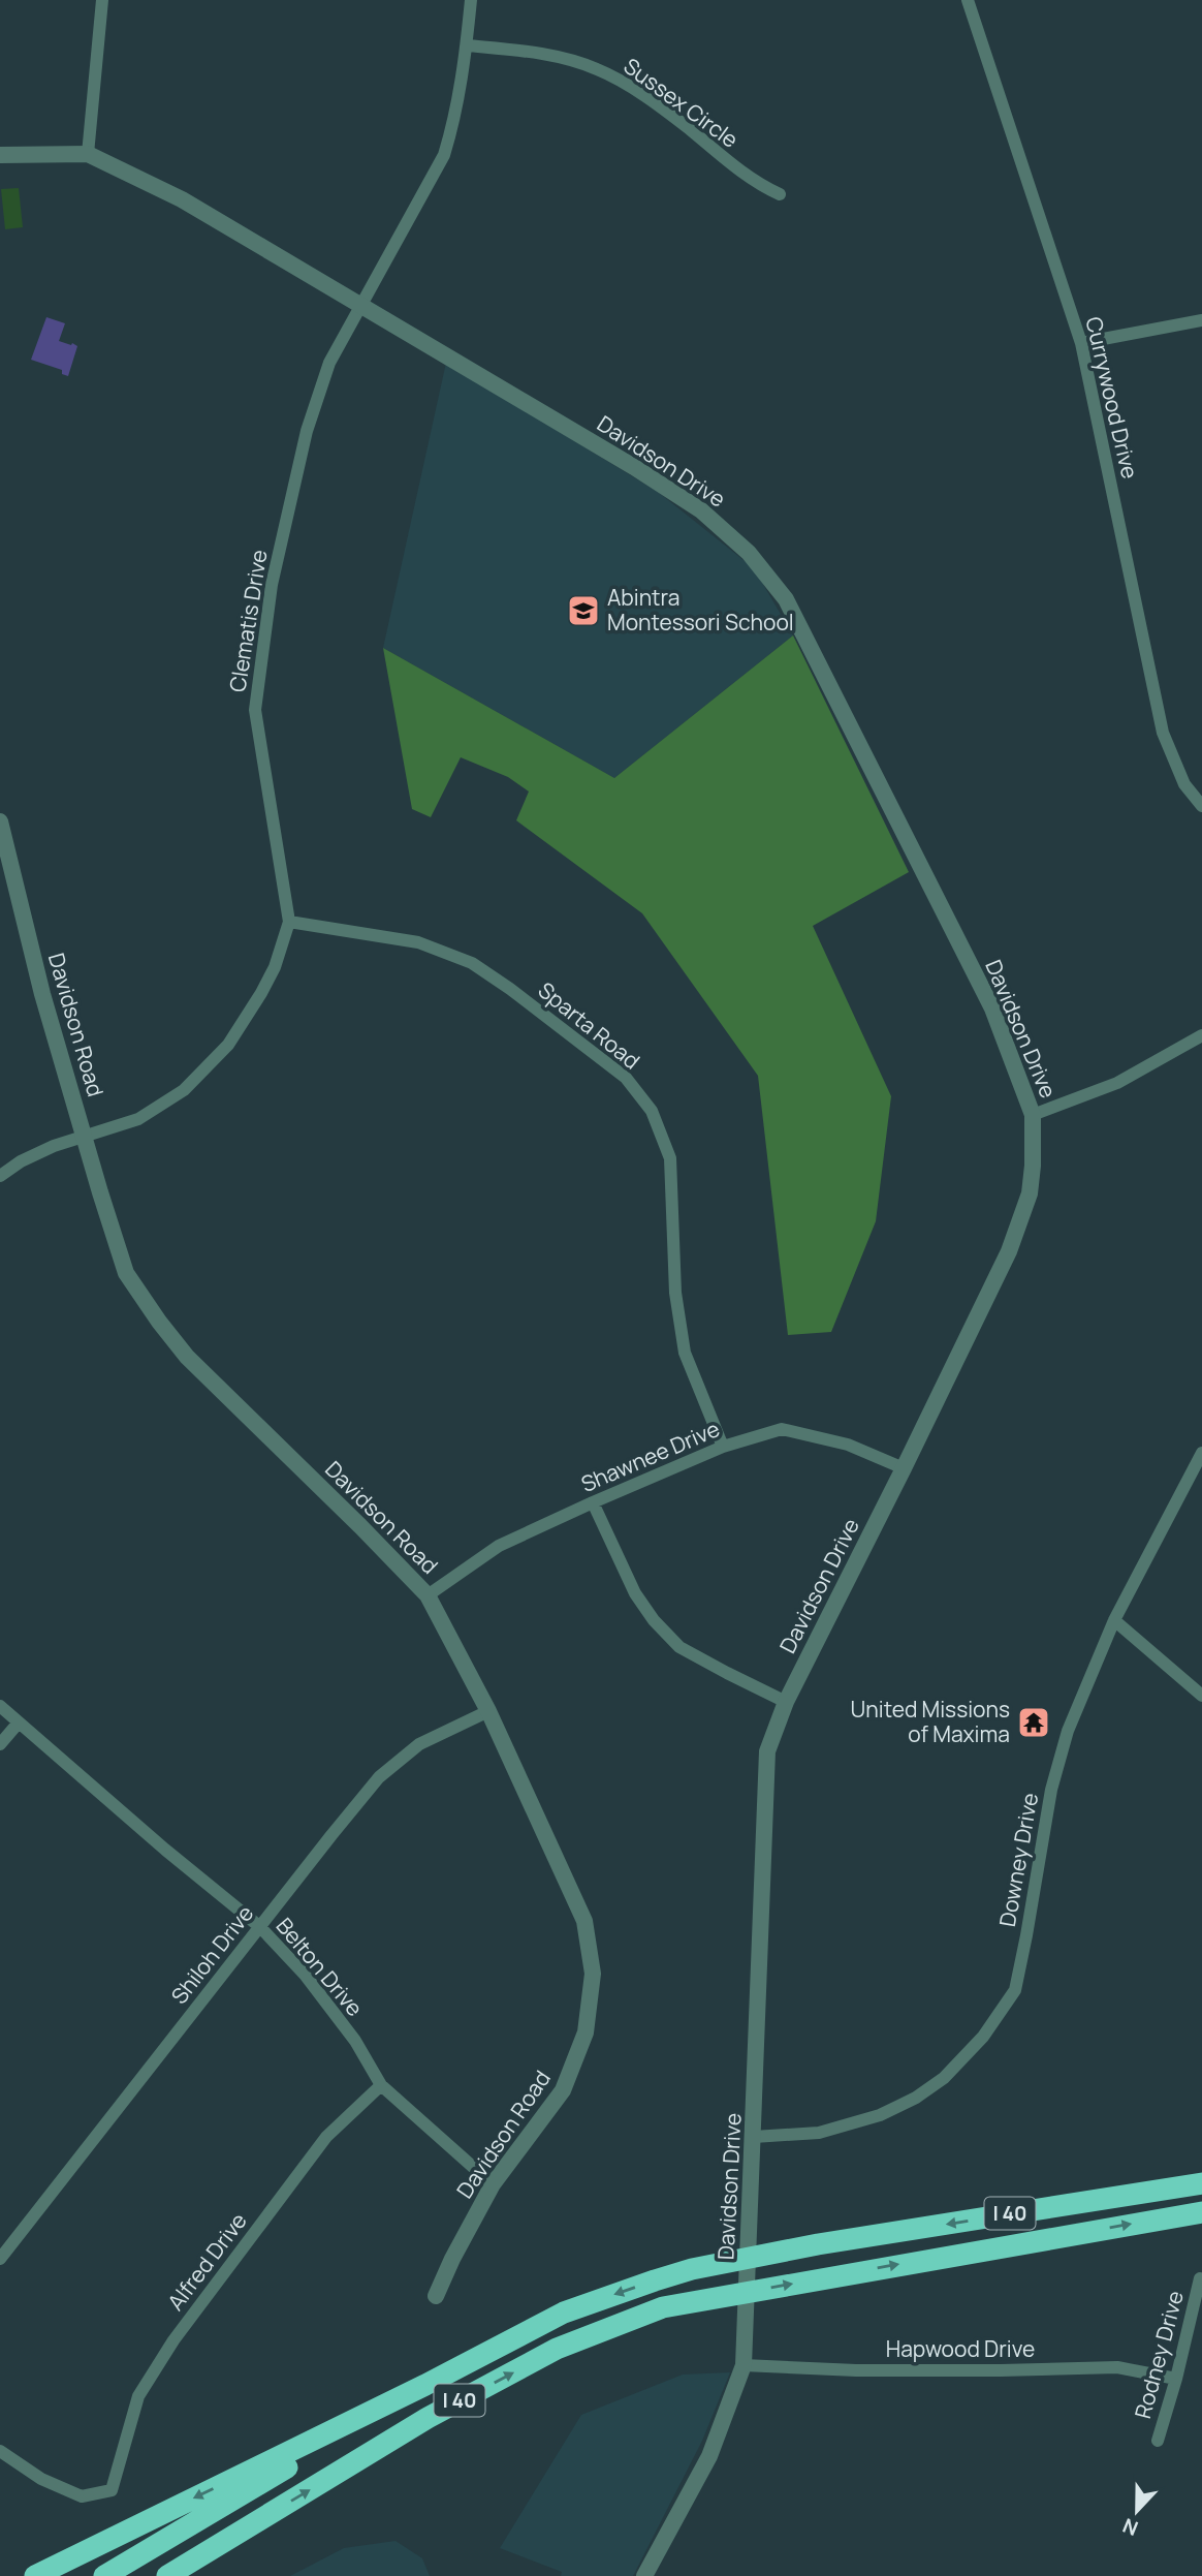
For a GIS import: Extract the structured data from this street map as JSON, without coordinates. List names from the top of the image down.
{
  "streets": {
    "highway": ["I 40"],
    "street": [
      "Sussex Circle",
      "Currywood Drive",
      "Davidson Drive",
      "Clematis Drive",
      "Davidson Road",
      "Sparta Road",
      "Shawnee Drive",
      "Downey Drive",
      "Shiloh Drive",
      "Belton Drive",
      "Alfred Drive",
      "Hapwood Drive",
      "Rodney Drive"
    ]
  },
  "crossings": [
    ["Sussex Circle", "Clematis Drive"],
    ["Davidson Drive", "Clematis Drive"],
    ["Davidson Drive", "Shawnee Drive"],
    ["Davidson Drive", "Downey Drive"],
    ["Davidson Drive", "Hapwood Drive"],
    ["Clematis Drive", "Davidson Road"],
    ["Clematis Drive", "Sparta Road"],
    ["Davidson Road", "Shawnee Drive"],
    ["Davidson Road", "Shiloh Drive"],
    ["Davidson Road", "Belton Drive"],
    ["Sparta Road", "Shawnee Drive"],
    ["Shiloh Drive", "Belton Drive"],
    ["Belton Drive", "Alfred Drive"],
    ["Hapwood Drive", "Rodney Drive"]
  ],
  "places": {
    "school or university": ["Abintra Montessori School"],
    "temple": ["United Missions of Maxima"]
  },
  "north": "bottom"
}
